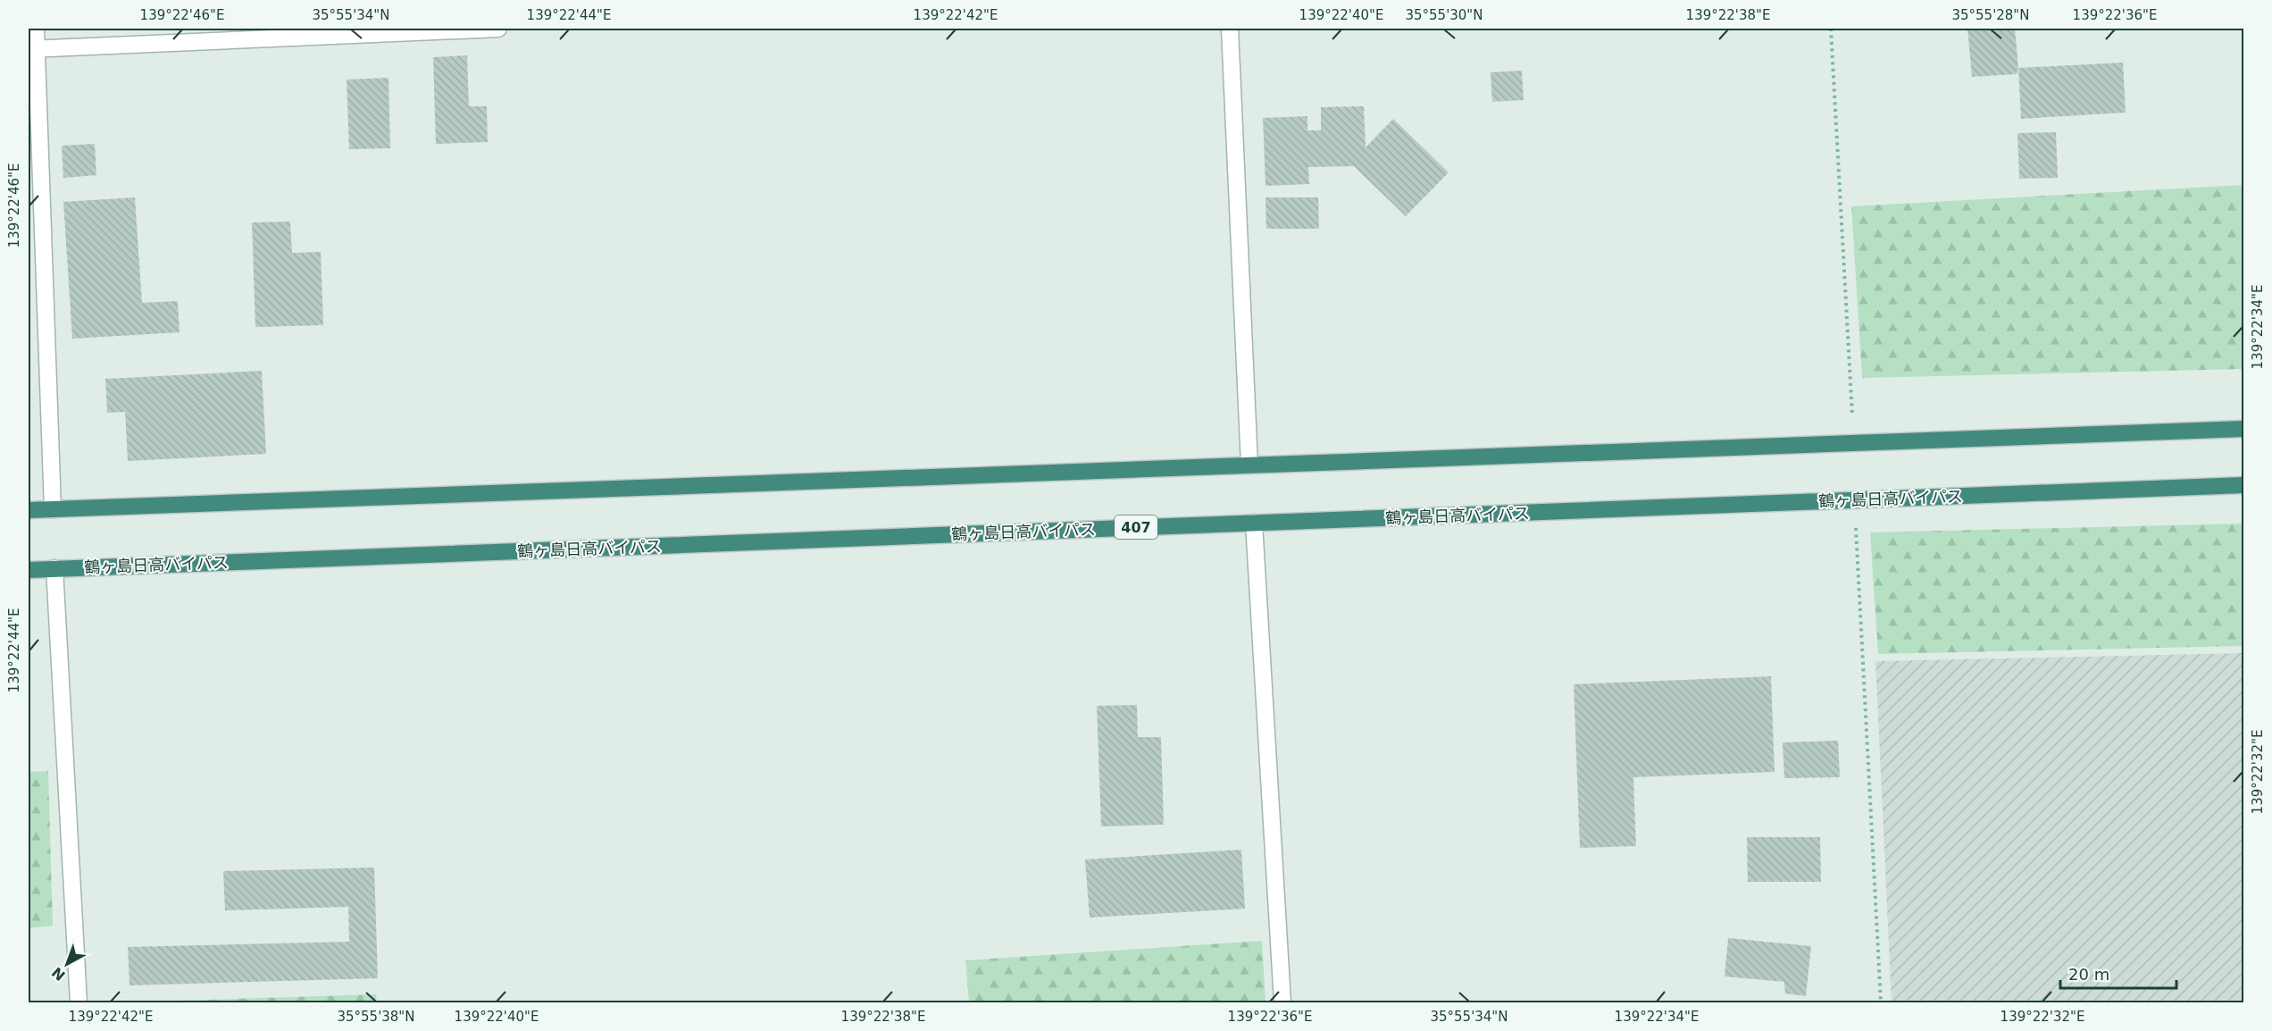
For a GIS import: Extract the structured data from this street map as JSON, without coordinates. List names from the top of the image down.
{
  "streets": {
    "highway": ["鶴ヶ島日高バイパス", "407"]
  },
  "scale_bar": "20 m",
  "north": "bottom left",
  "coordinates": [
    "139°22'46\"E",
    "35°55'34\"N",
    "139°22'44\"E",
    "139°22'42\"E",
    "139°22'40\"E",
    "35°55'30\"N",
    "139°22'38\"E",
    "35°55'28\"N",
    "139°22'36\"E",
    "139°22'34\"E",
    "139°22'32\"E",
    "35°55'38\"N"
  ]
}
